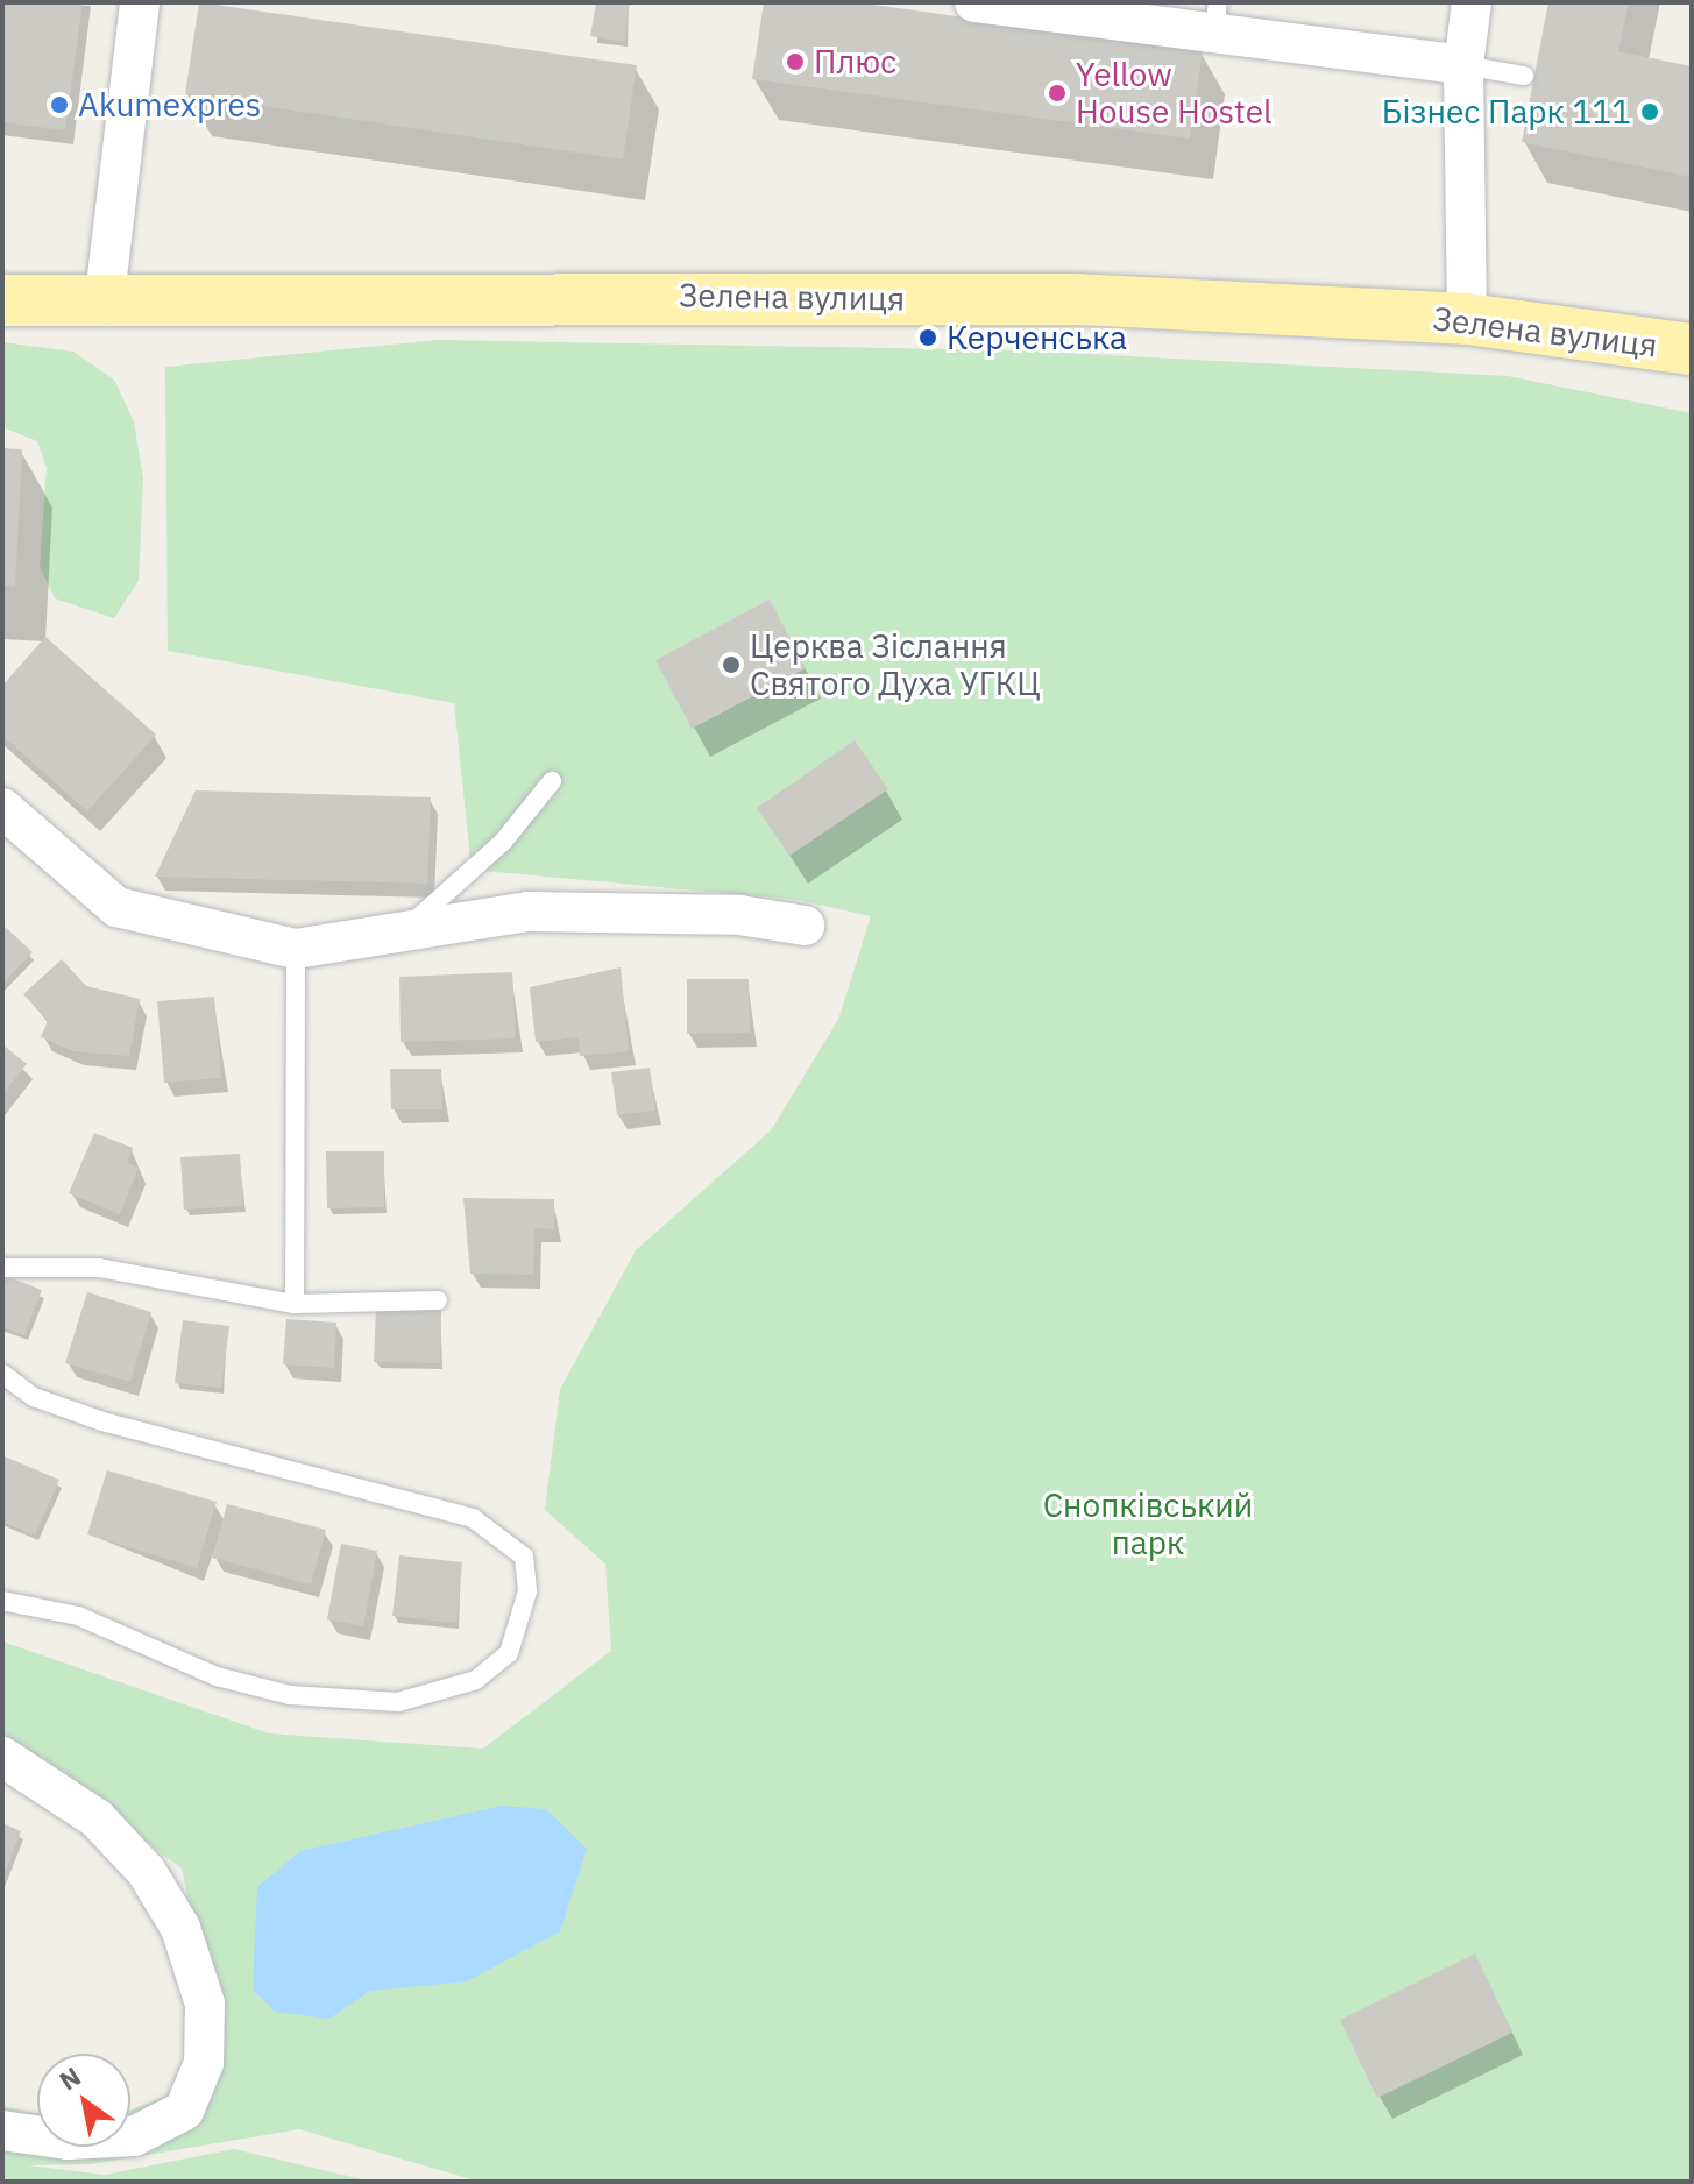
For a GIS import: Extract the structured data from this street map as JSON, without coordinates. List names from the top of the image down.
{
  "streets": {
    "main road": ["Зелена вулиця"]
  },
  "parks": ["Снопківський парк"],
  "places": [
    "Плюс",
    "Yellow House Hostel",
    "Akumexpres",
    "Бізнес Парк 111",
    "Керченська",
    "Церква Зіслання Святого Духа УГКЦ"
  ],
  "north": "top left"
}
